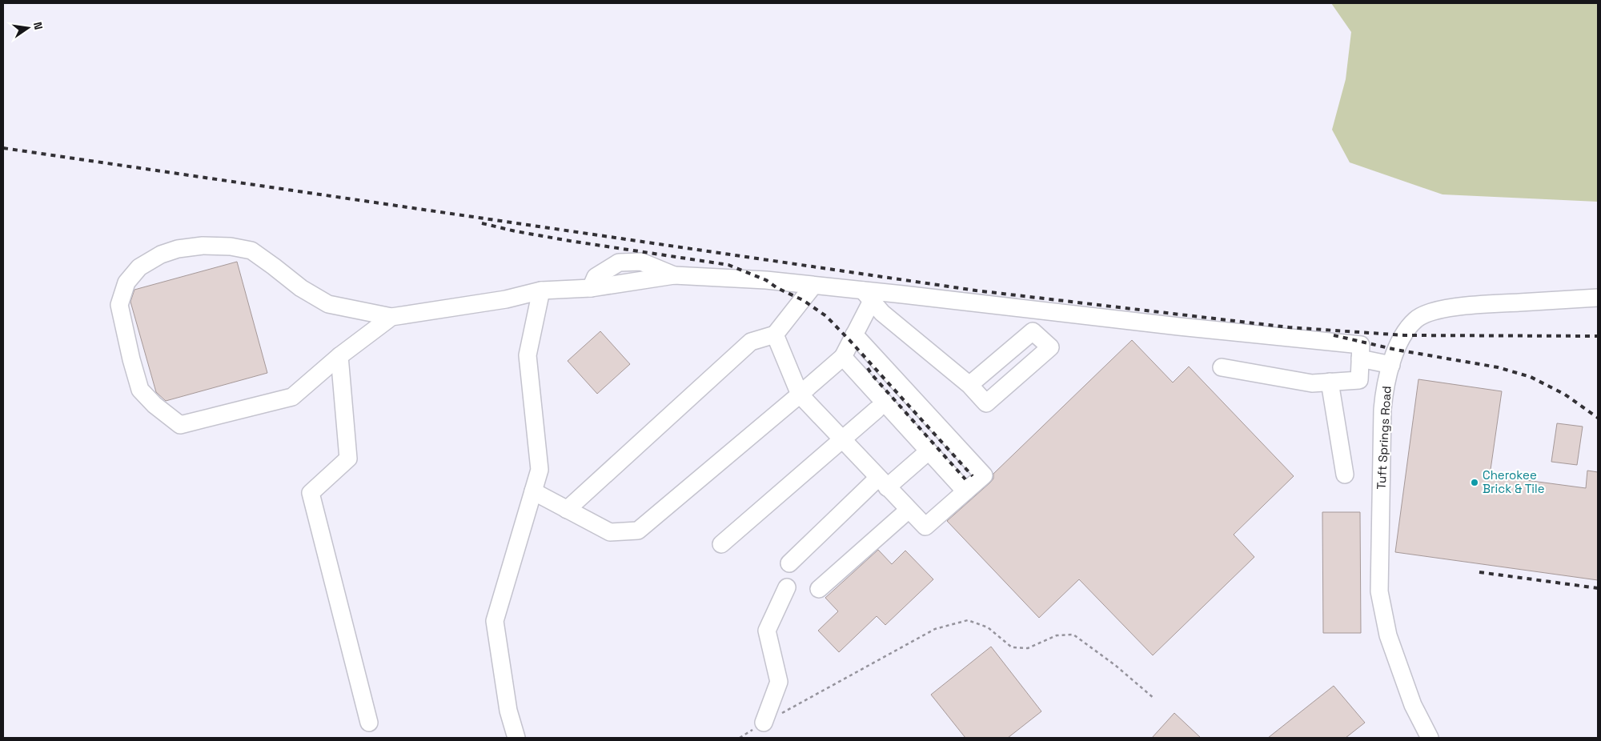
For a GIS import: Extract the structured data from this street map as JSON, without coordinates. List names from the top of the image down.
{
  "streets": {
    "street": ["Tuft Springs Road"]
  },
  "places": ["Cherokee Brick & Tile"],
  "north": "right"
}
